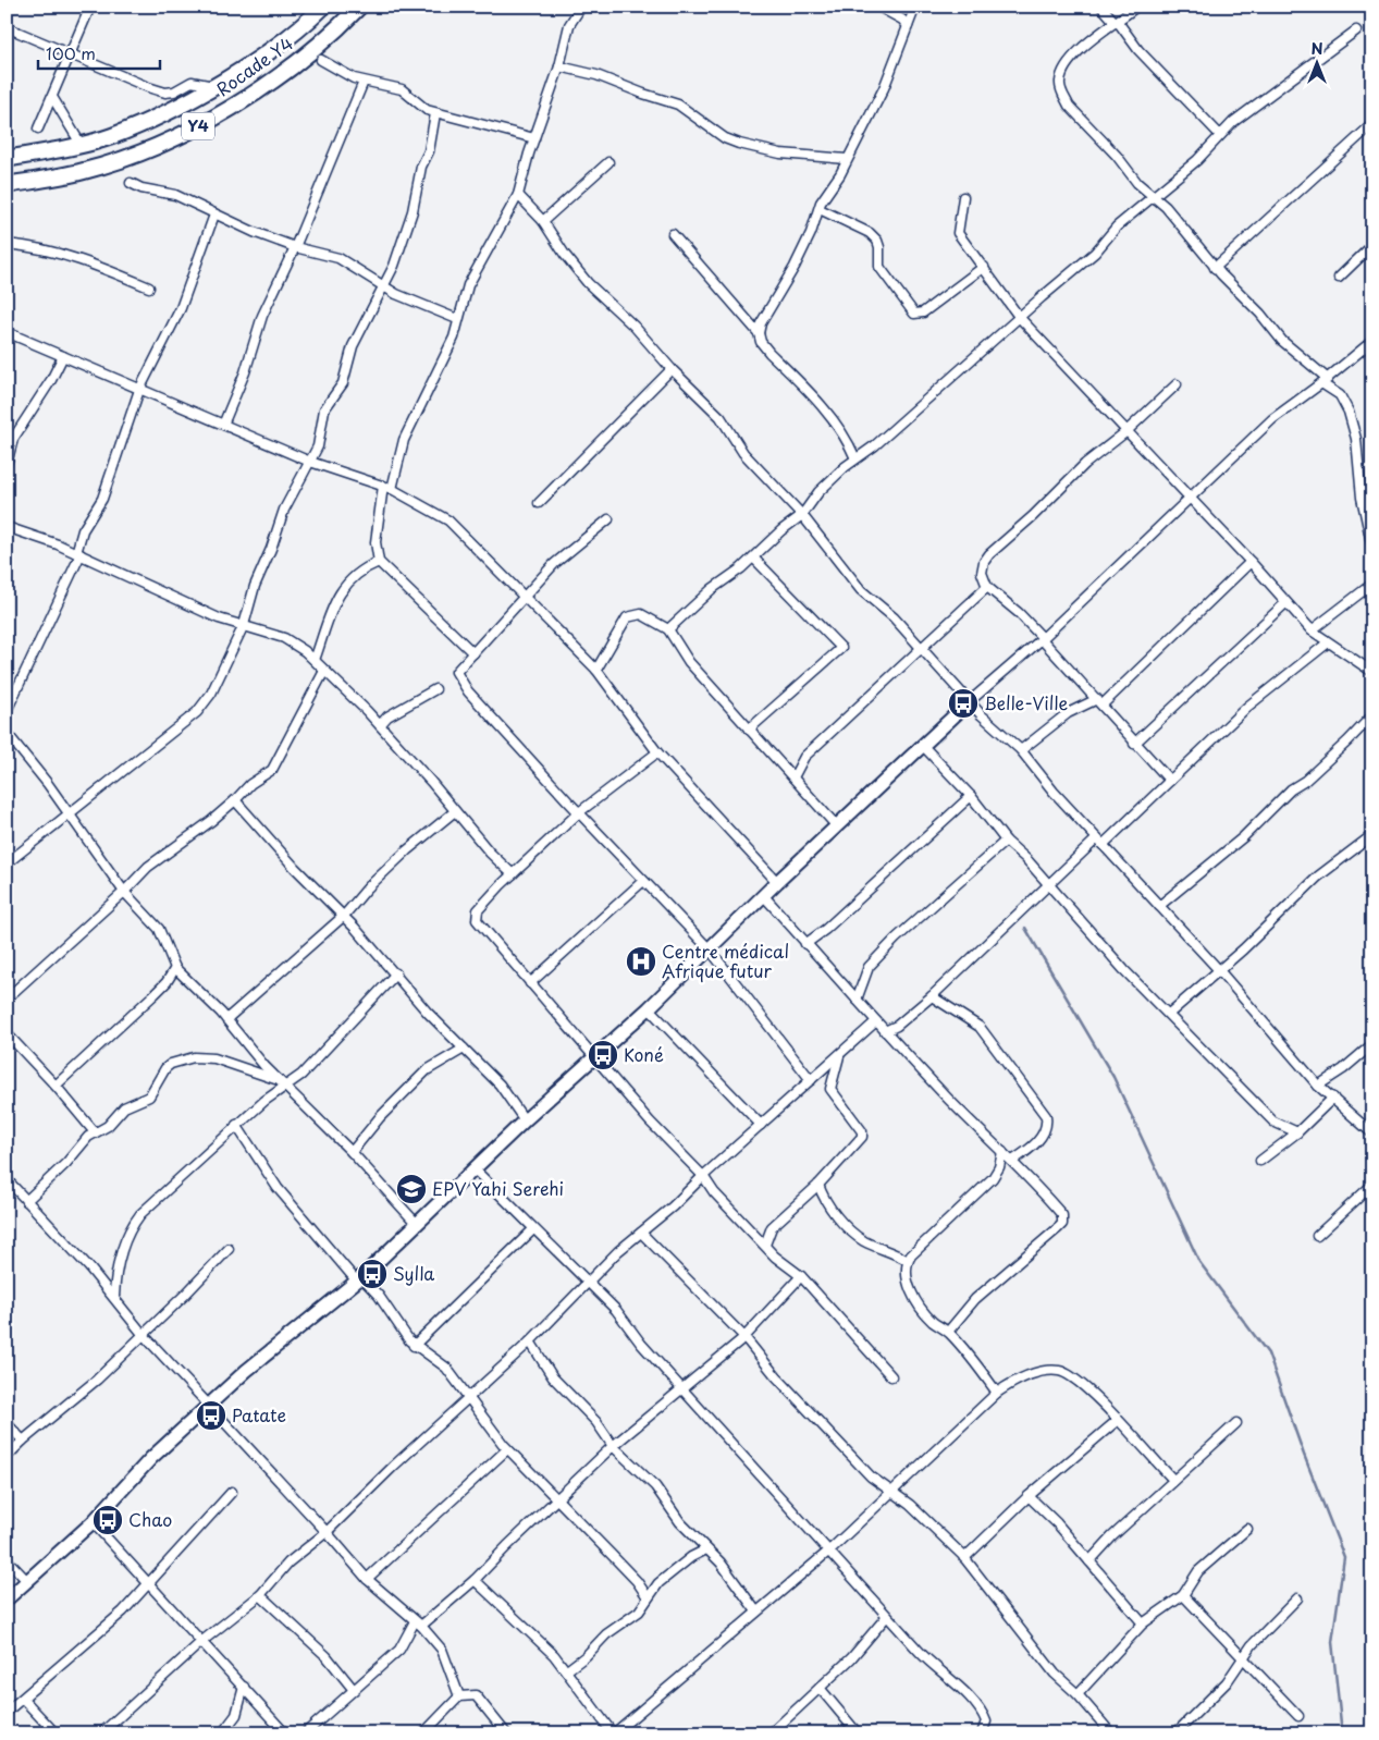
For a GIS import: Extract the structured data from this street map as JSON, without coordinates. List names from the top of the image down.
{
  "streets": {
    "highway": ["Rocade Y4", "Y4"]
  },
  "places": {
    "bus stop": [
      "Belle-Ville",
      "Koné",
      "Sylla",
      "Patate",
      "Chao"
    ],
    "hospital": ["Centre médical Afrique futur"],
    "school or university": ["EPV Yahi Serehi"]
  },
  "scale_bar": "100 m",
  "north": "top"
}
